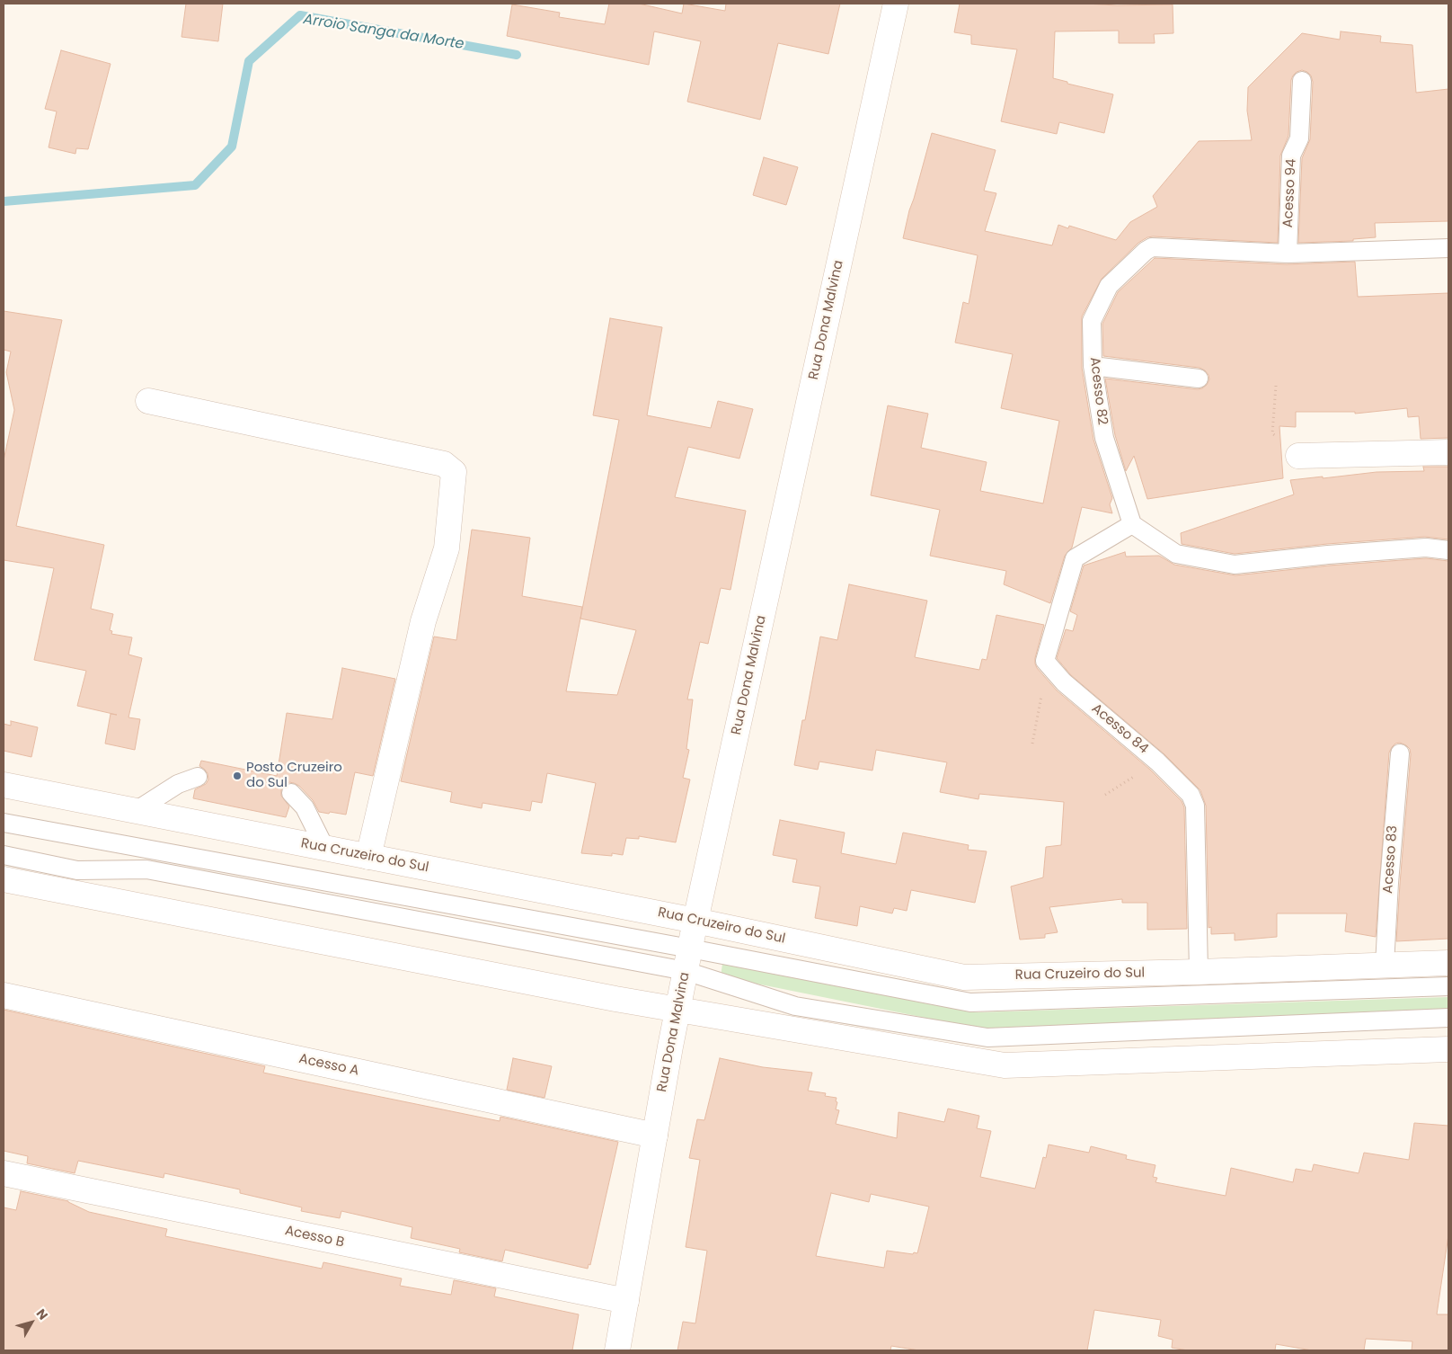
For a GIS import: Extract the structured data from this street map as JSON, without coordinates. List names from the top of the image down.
{
  "streets": {
    "street": [
      "Rua Dona Malvina",
      "Rua Cruzeiro do Sul",
      "Acesso A",
      "Acesso B"
    ],
    "lane": [
      "Acesso 94",
      "Acesso 82",
      "Acesso 84",
      "Acesso 83"
    ]
  },
  "crossings": [
    ["Acesso 94", "Acesso 82"],
    ["Rua Dona Malvina", "Rua Cruzeiro do Sul"],
    ["Rua Dona Malvina", "Acesso A"],
    ["Rua Dona Malvina", "Acesso B"],
    ["Acesso 84", "Rua Cruzeiro do Sul"],
    ["Rua Cruzeiro do Sul", "Acesso 83"]
  ],
  "water": ["Arroio Sanga da Morte"],
  "places": ["Posto Cruzeiro do Sul"],
  "north": "top right"
}
